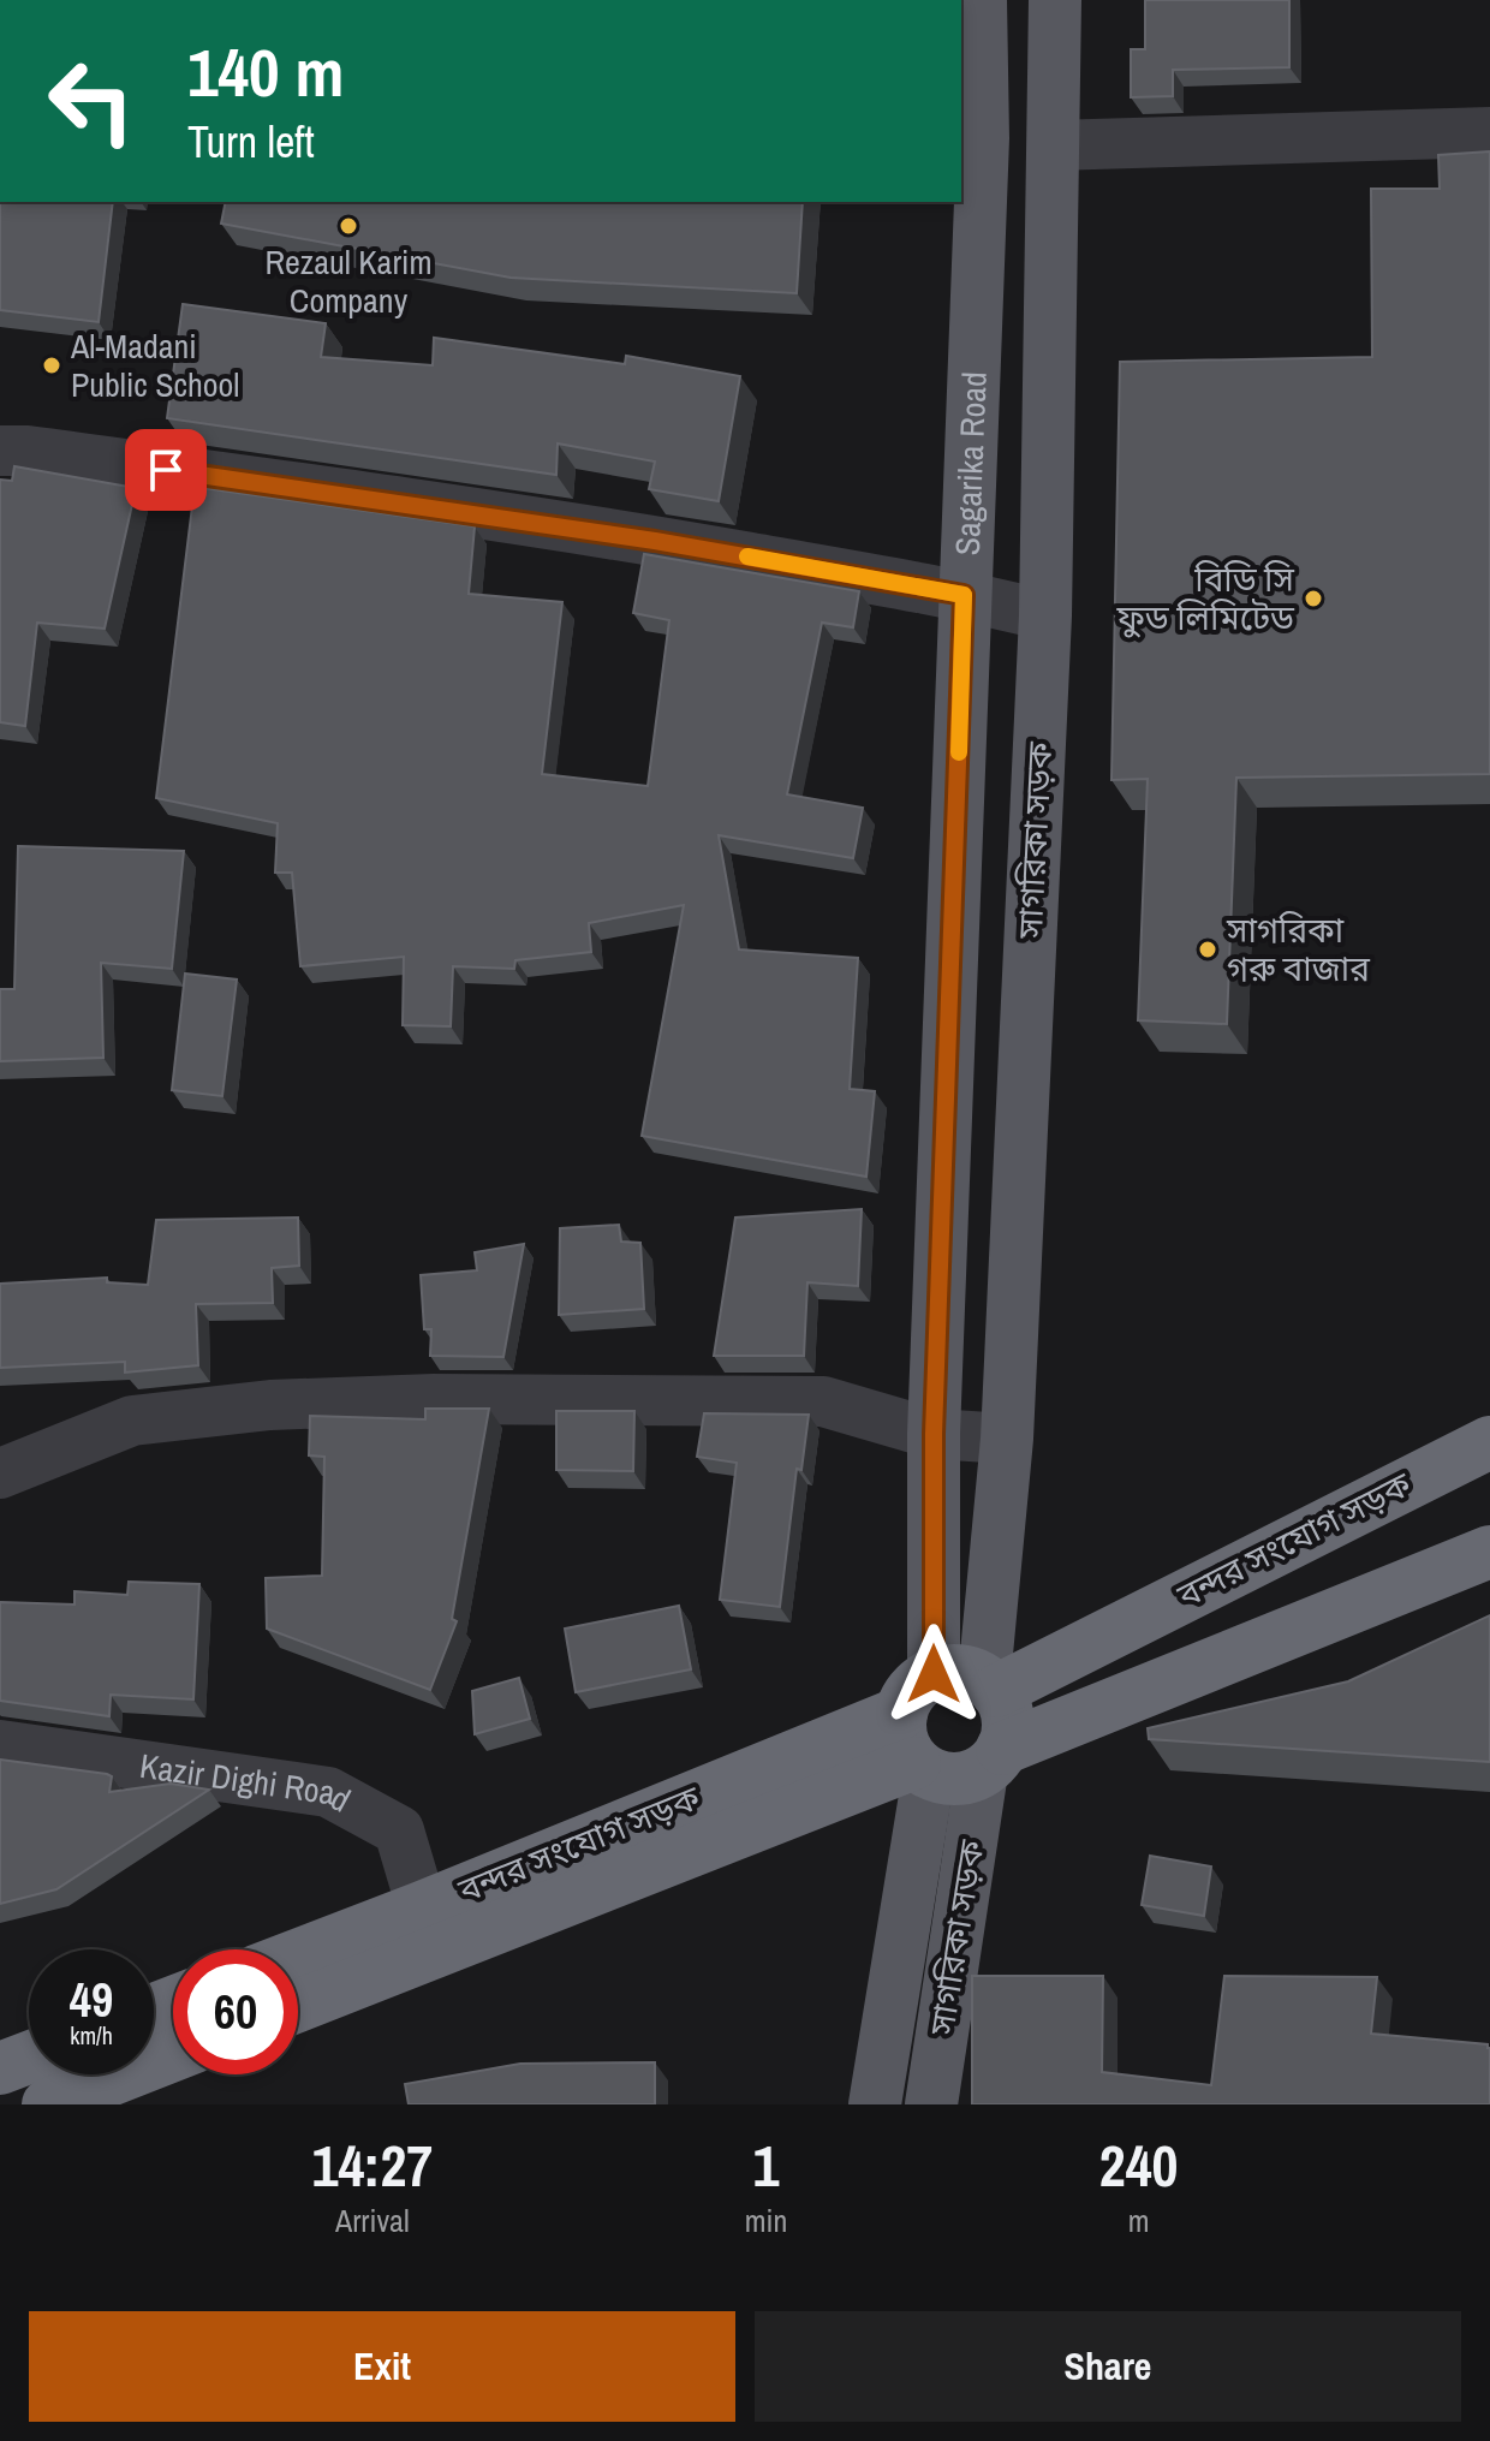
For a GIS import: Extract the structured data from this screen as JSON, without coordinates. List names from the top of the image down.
{
  "streets": {
    "highway": ["বন্দর সংযোগ সড়ক"],
    "main road": ["Sagarika Road", "সাগরিকা সড়ক"],
    "street": ["Kazir Dighi Road"]
  },
  "crossings": [
    ["Sagarika Road", "সাগরিকা সড়ক"],
    ["Sagarika Road", "বন্দর সংযোগ সড়ক"],
    ["সাগরিকা সড়ক", "বন্দর সংযোগ সড়ক"],
    ["বন্দর সংযোগ সড়ক", "Kazir Dighi Road"]
  ],
  "places": [
    "Rezaul Karim Company",
    "Al-Madani Public School",
    "বিডি সি ফুড লিমিটেড",
    "সাগরিকা গরু বাজার"
  ],
  "page": {
    "turn": ["140 m", "Turn left"],
    "speed": "49 km/h",
    "limit": "60",
    "eta": [
      "14:27",
      "Arrival",
      "1",
      "min",
      "240",
      "m"
    ],
    "buttons": ["Exit", "Share"]
  }
}
